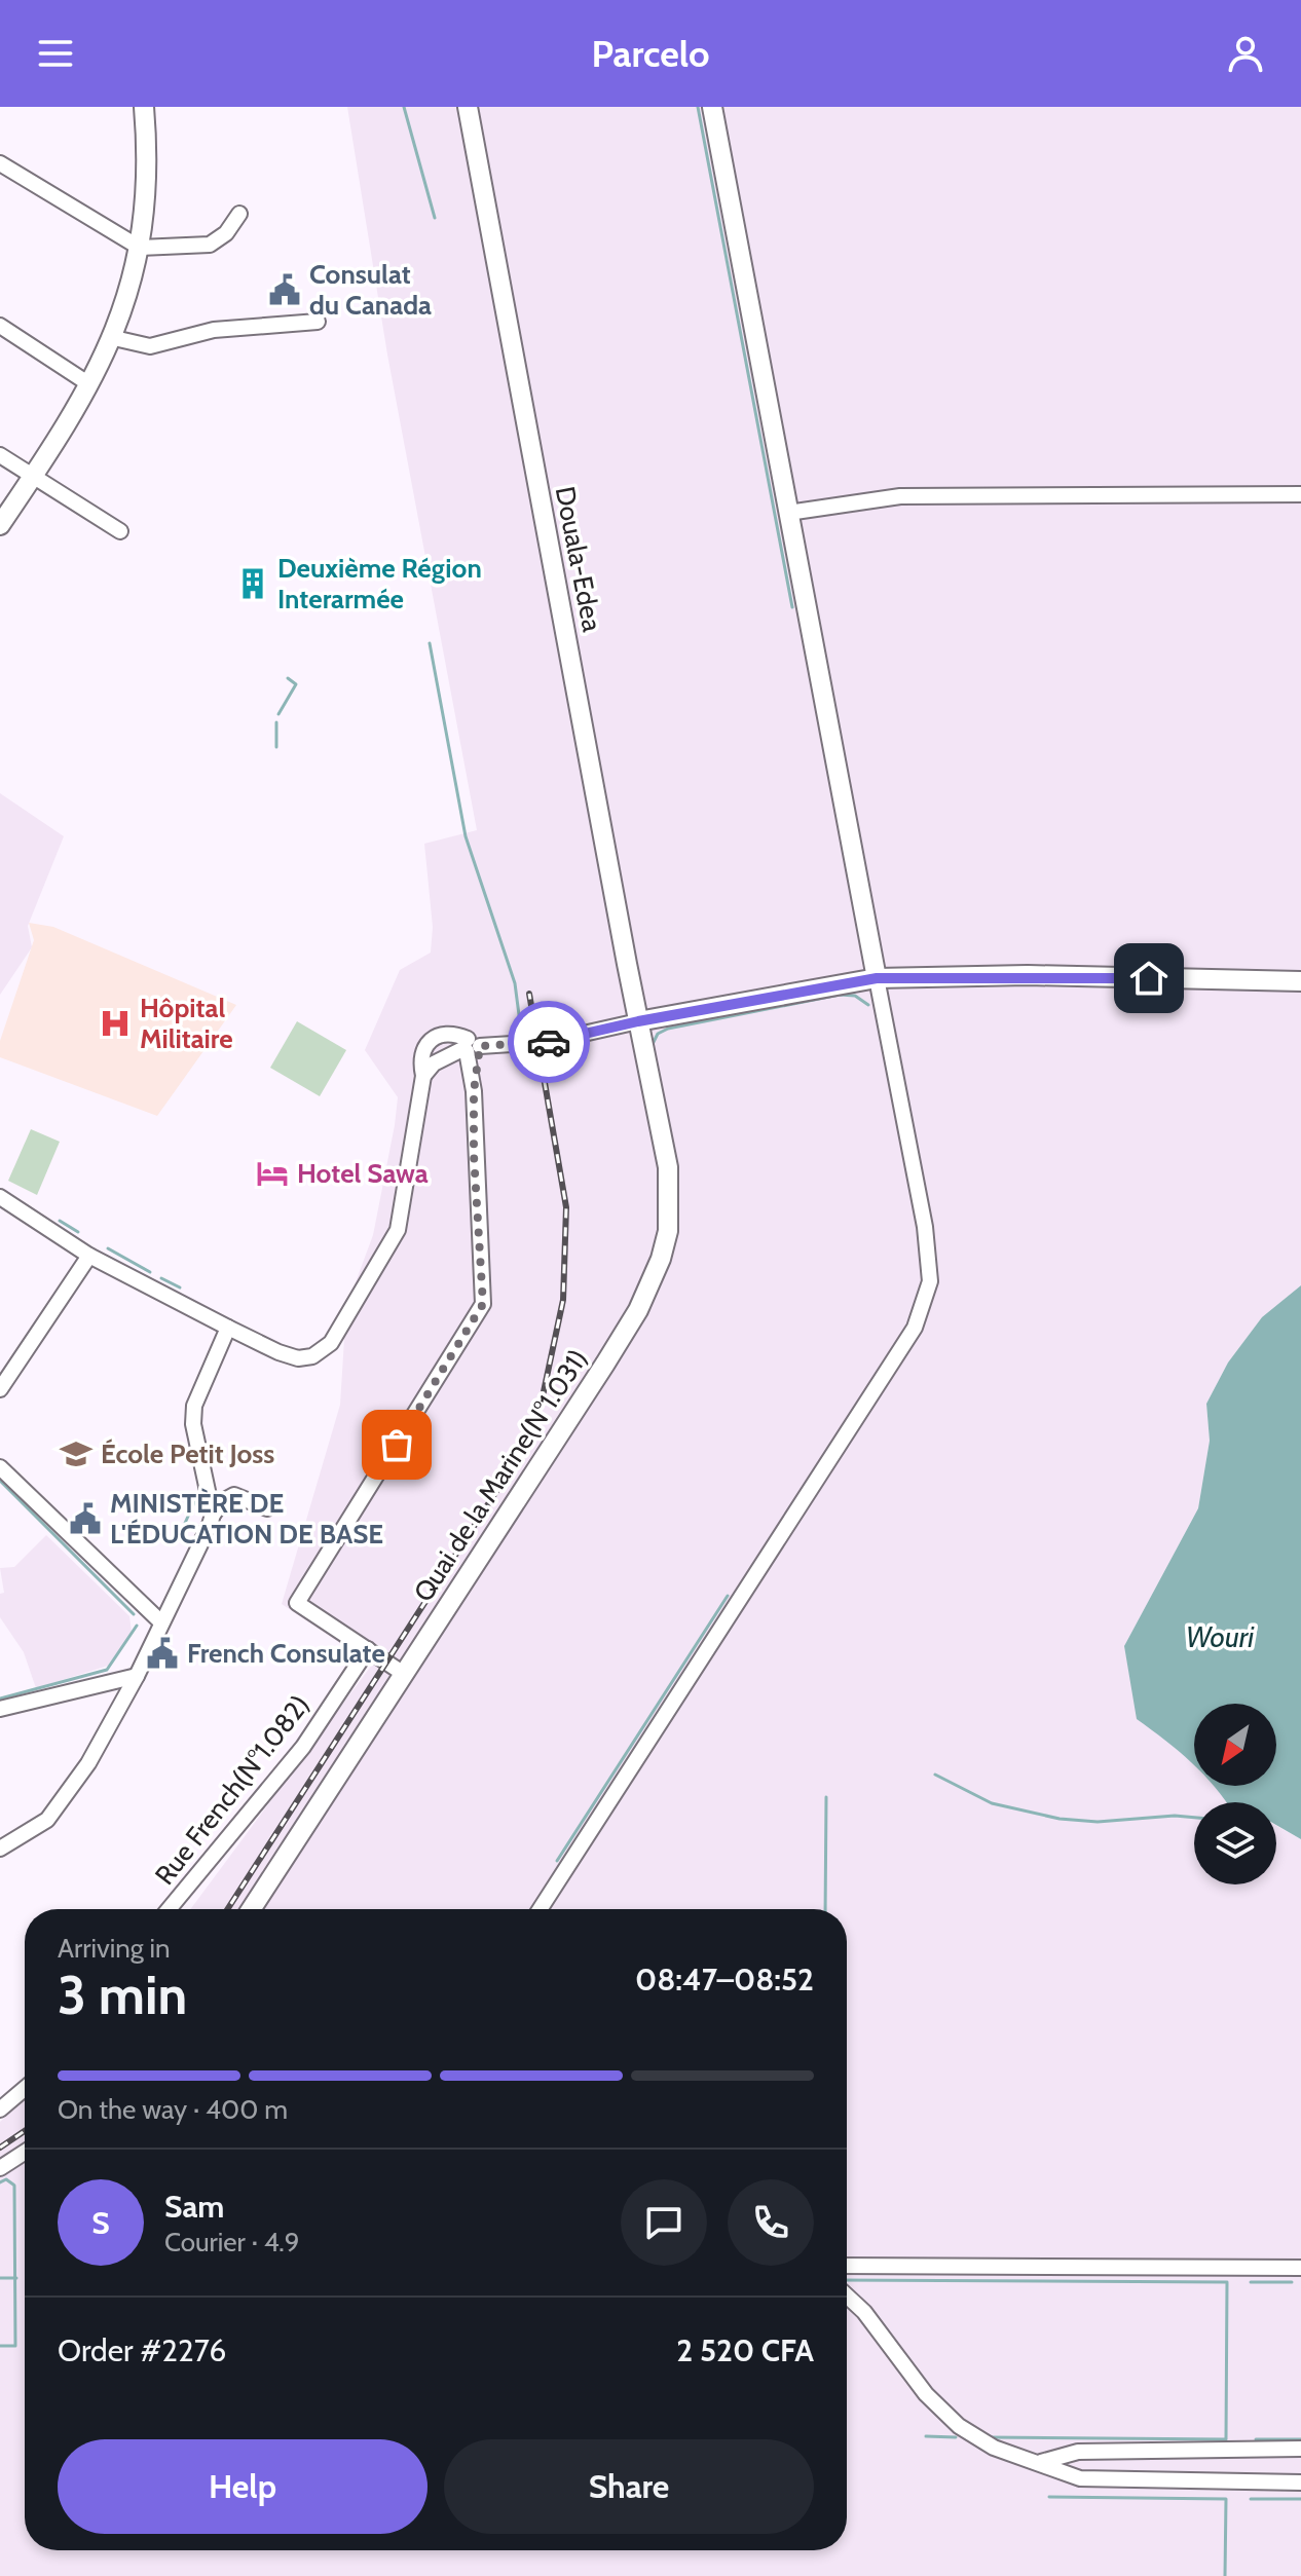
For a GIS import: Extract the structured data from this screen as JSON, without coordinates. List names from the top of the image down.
{
  "streets": {
    "main road": ["Douala-Edea", "Quai de la Marine(N°1.031)"],
    "street": ["Rue French(N°1.082)"]
  },
  "crossings": [
    ["Douala-Edea", "Quai de la Marine(N°1.031)"]
  ],
  "water": ["Wouri"],
  "places": {
    "public building": ["Consulat du Canada", "MINISTÈRE DE L'ÉDUCATION DE BASE", "French Consulate"],
    "building": ["Deuxième Région Interarmée"],
    "hospital": ["Hôpital Militaire"],
    "hotel": ["Hotel Sawa"],
    "school or university": ["École Petit Joss"]
  },
  "north": "bottom left",
  "page": {
    "header": "Parcelo",
    "heading": ["3 min", "Arriving in", "08:47–08:52"],
    "panel": [
      "Sam",
      "Courier · 4.9",
      "Order #2276",
      "2 520 CFA"
    ],
    "bar": "On the way · 400 m",
    "round": "S",
    "buttons": ["Help", "Share"]
  }
}
